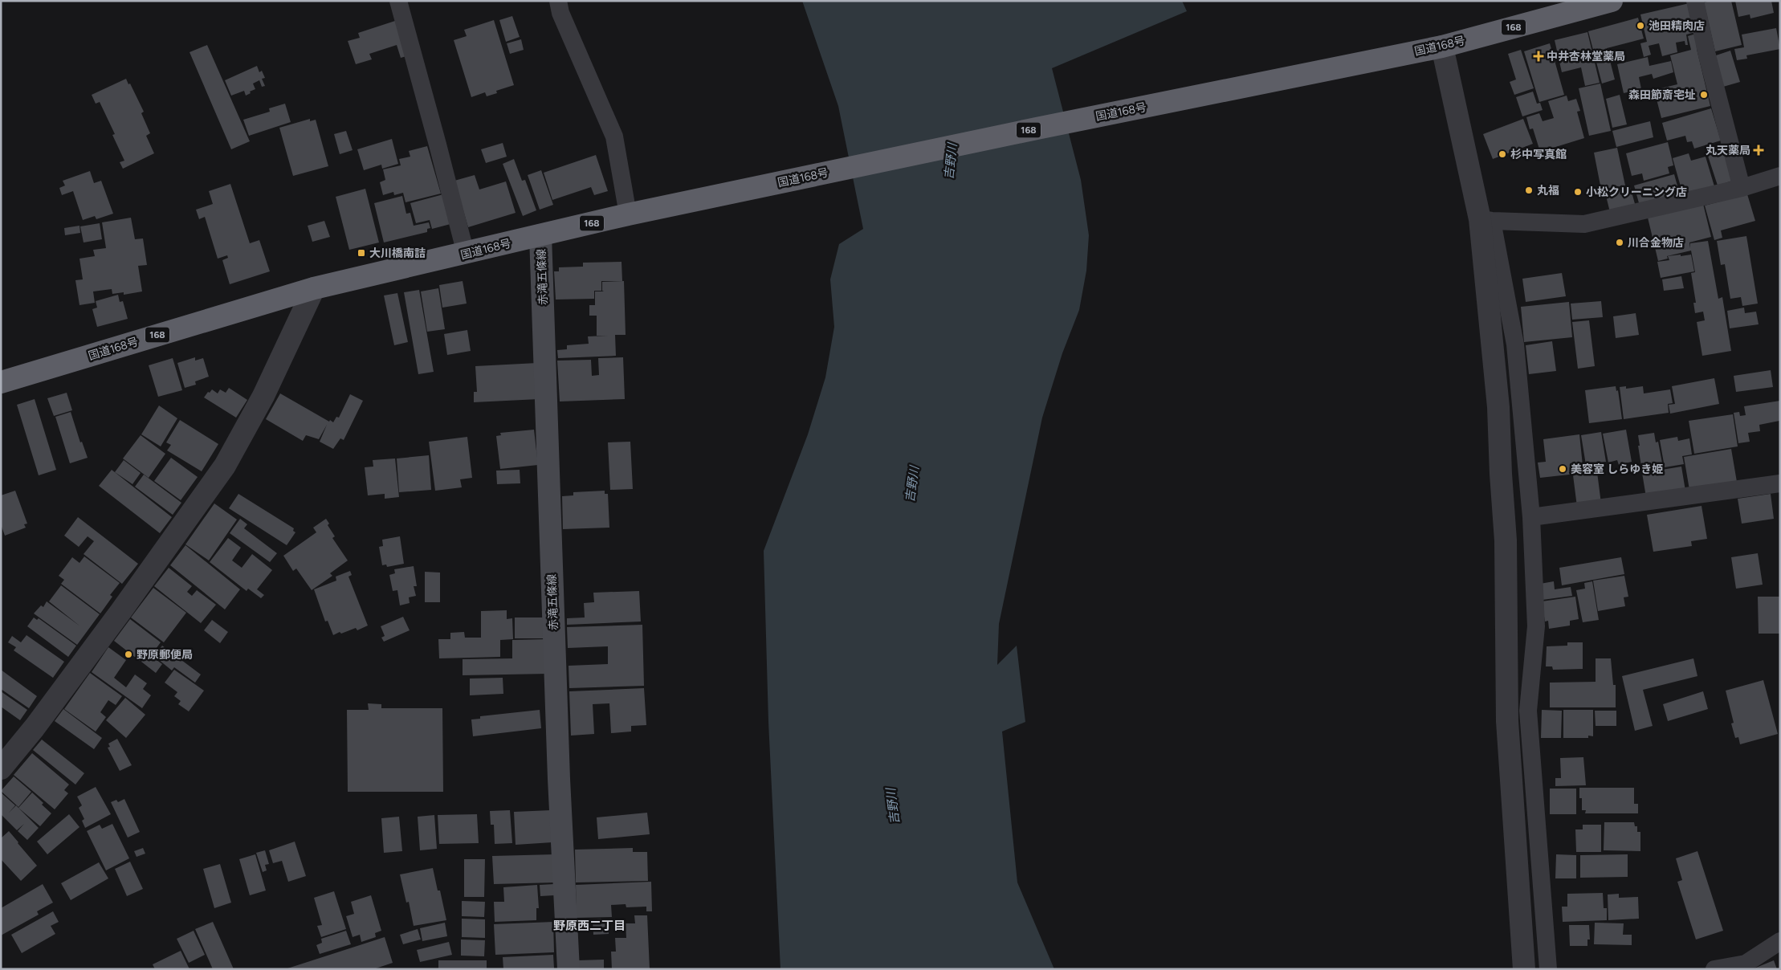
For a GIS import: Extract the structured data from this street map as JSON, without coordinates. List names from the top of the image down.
{
  "streets": {
    "highway": ["168", "国道168号"],
    "main road": ["赤滝五條線"]
  },
  "crossings": [
    ["国道168号", "赤滝五條線"]
  ],
  "districts": ["野原西二丁目"],
  "water": ["吉野川"],
  "places": {
    "other": [
      "池田精肉店",
      "森田節斎宅址",
      "杉中写真館",
      "丸福",
      "小松クリーニング店",
      "川合金物店",
      "美容室 しらゆき姫",
      "野原郵便局"
    ],
    "health": ["中井杏林堂薬局", "丸天薬局"],
    "transit": ["大川橋南詰"]
  }
}
